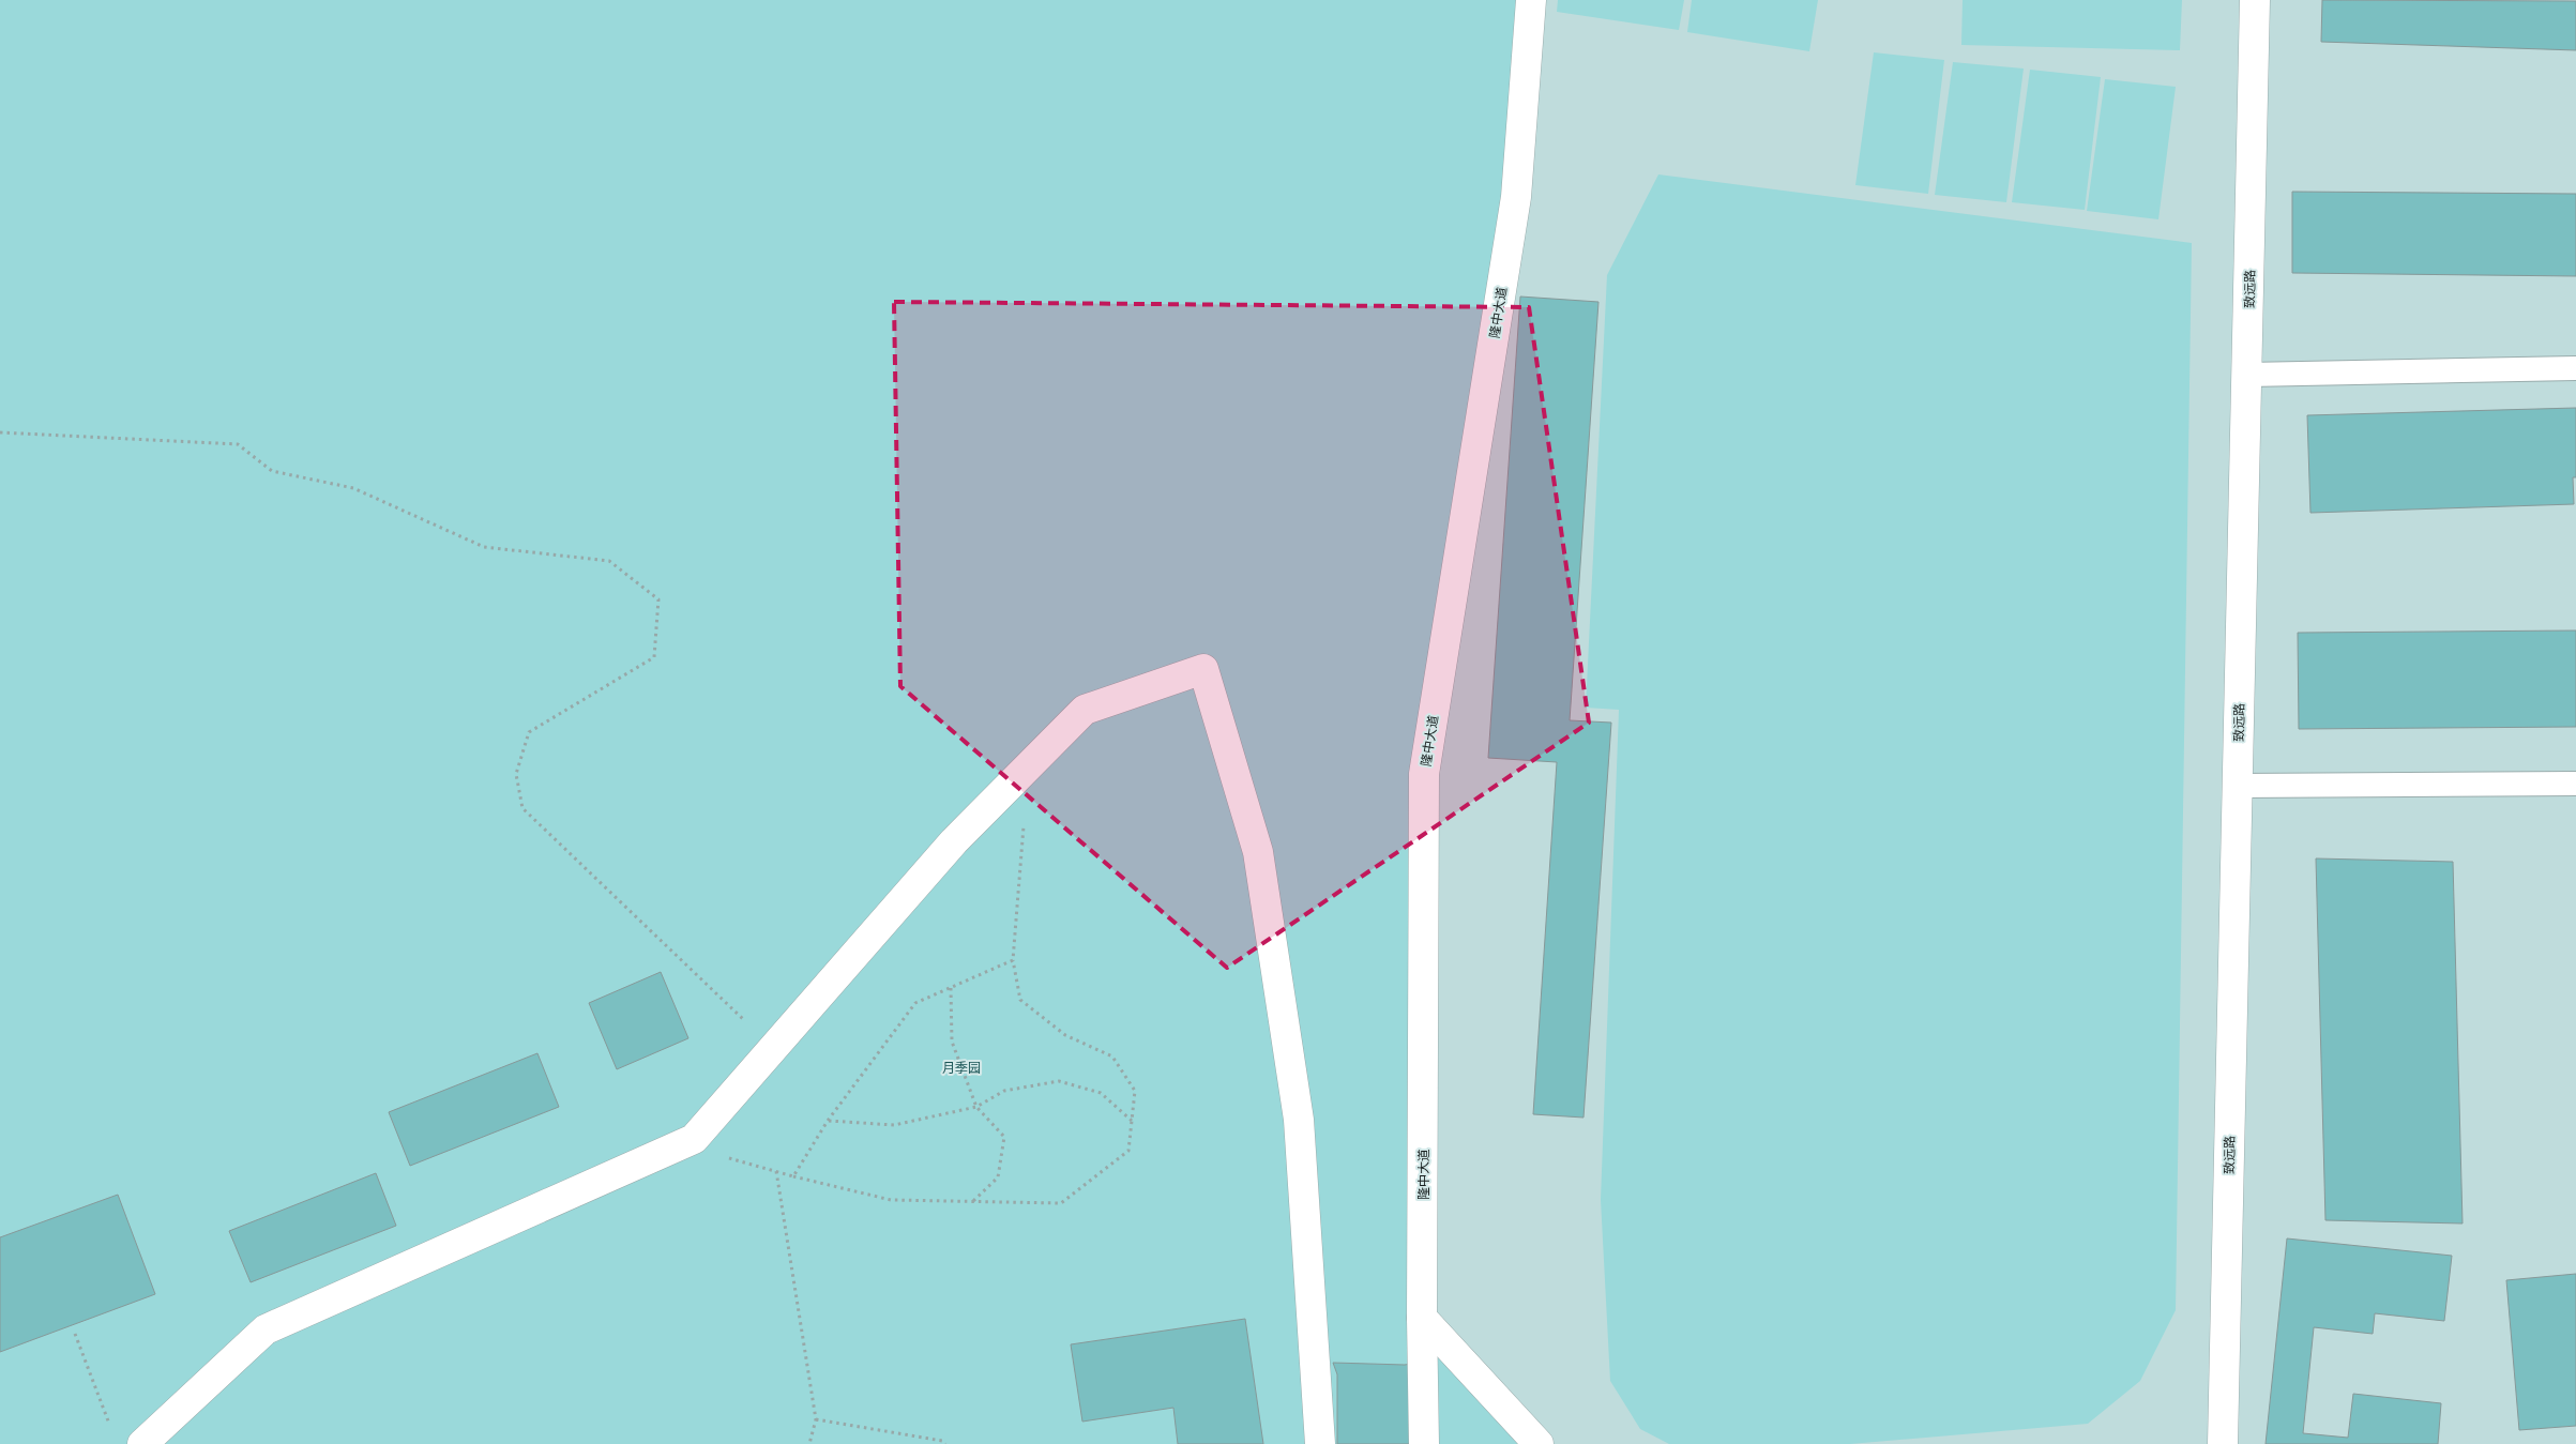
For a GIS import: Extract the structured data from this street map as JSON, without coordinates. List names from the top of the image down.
{
  "streets": {
    "street": ["致远路", "隆中大道"]
  },
  "parks": ["月季园"]
}
